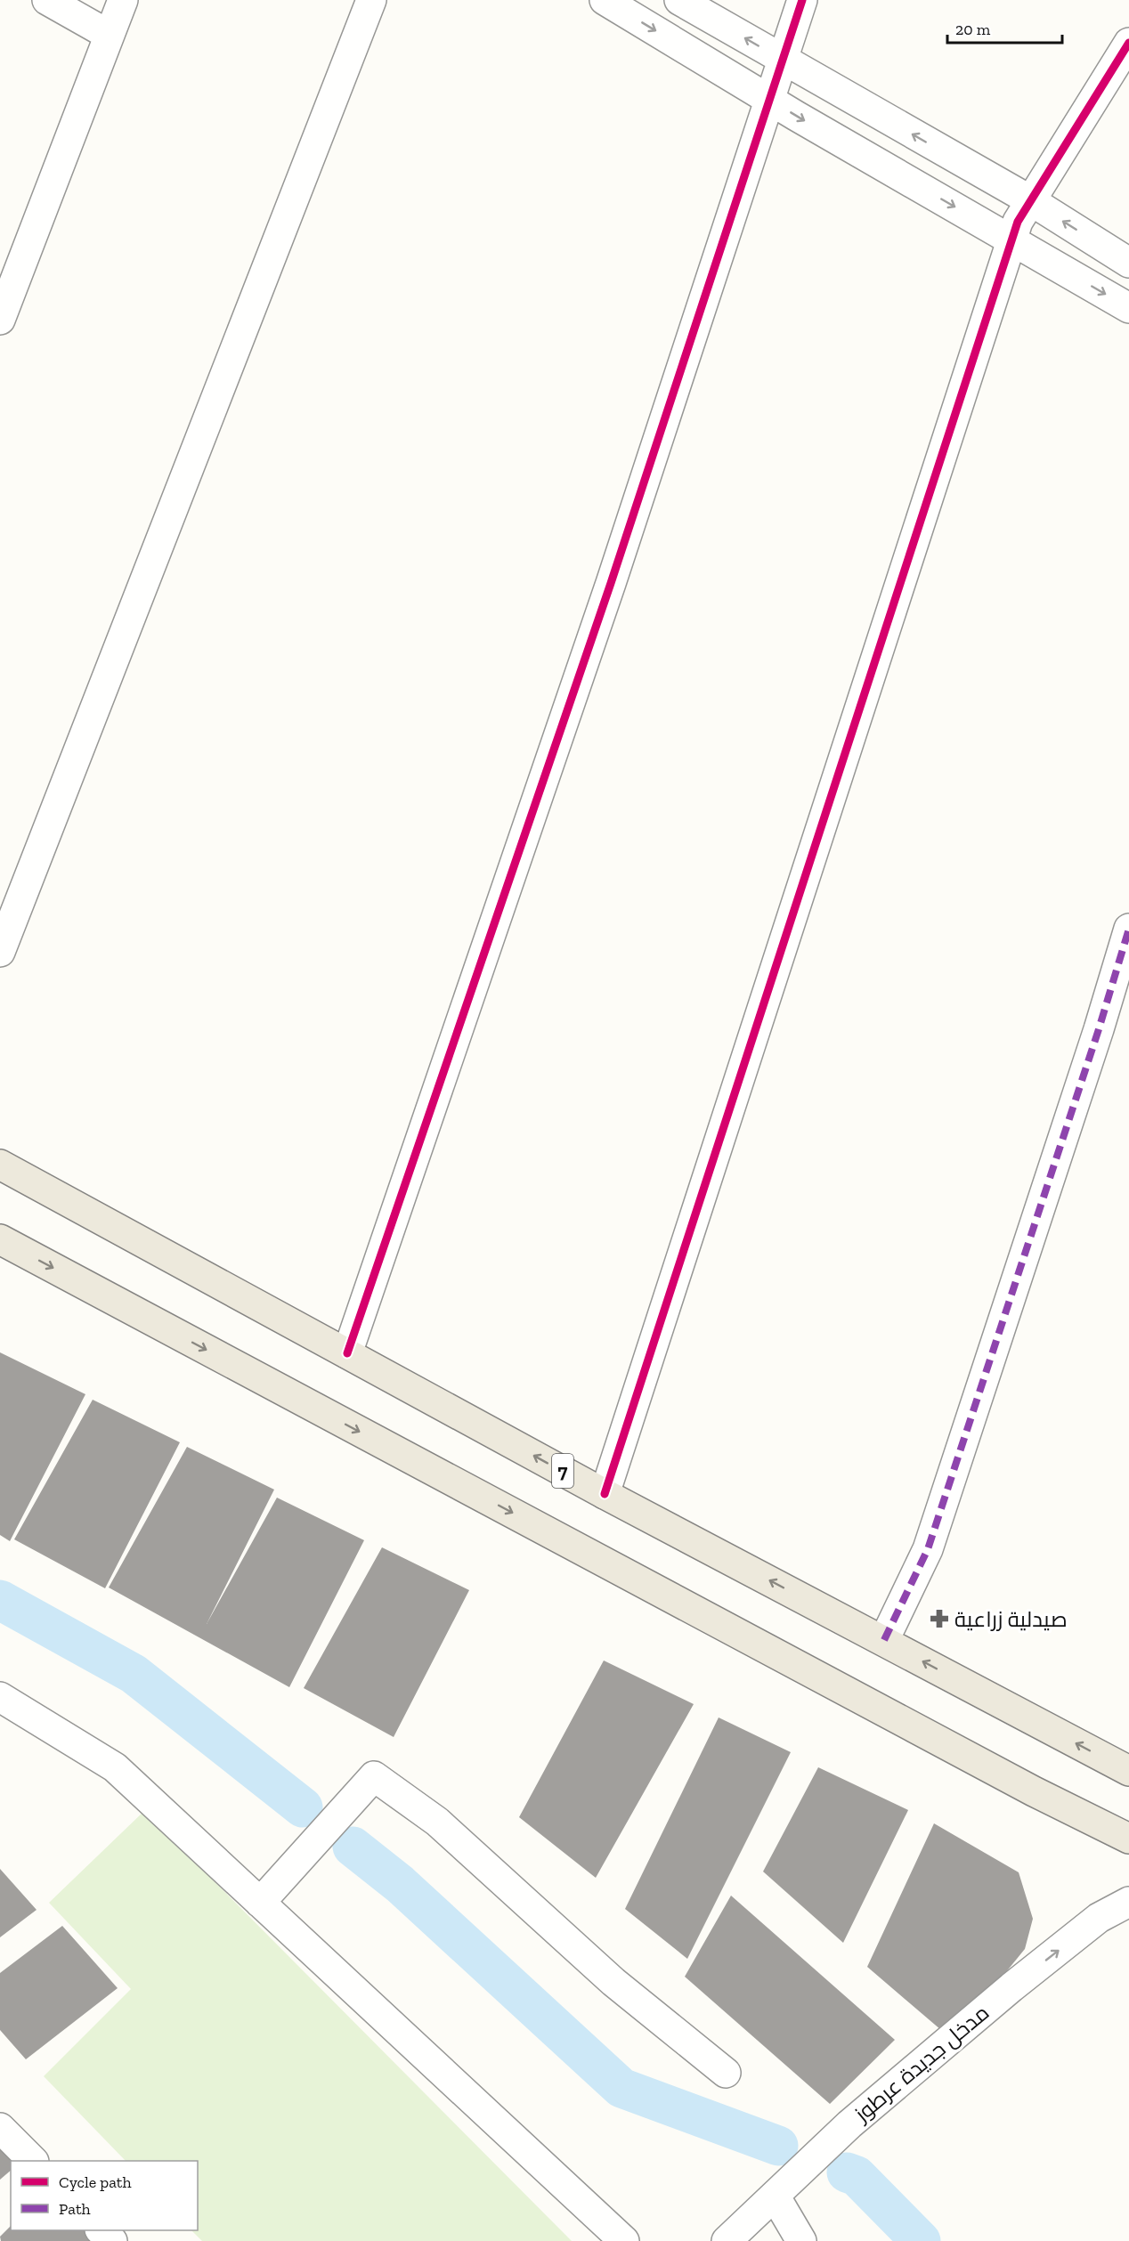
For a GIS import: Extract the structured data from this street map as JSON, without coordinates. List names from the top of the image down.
{
  "streets": {
    "main road": ["7"],
    "street": ["مدخل جديدة عرطوز"]
  },
  "one_way": ["مدخل جديدة عرطوز"],
  "places": {
    "pharmacy": ["صيدلية زراعية"]
  },
  "legend": ["Cycle path", "Path"],
  "scale_bar": "20 m"
}
